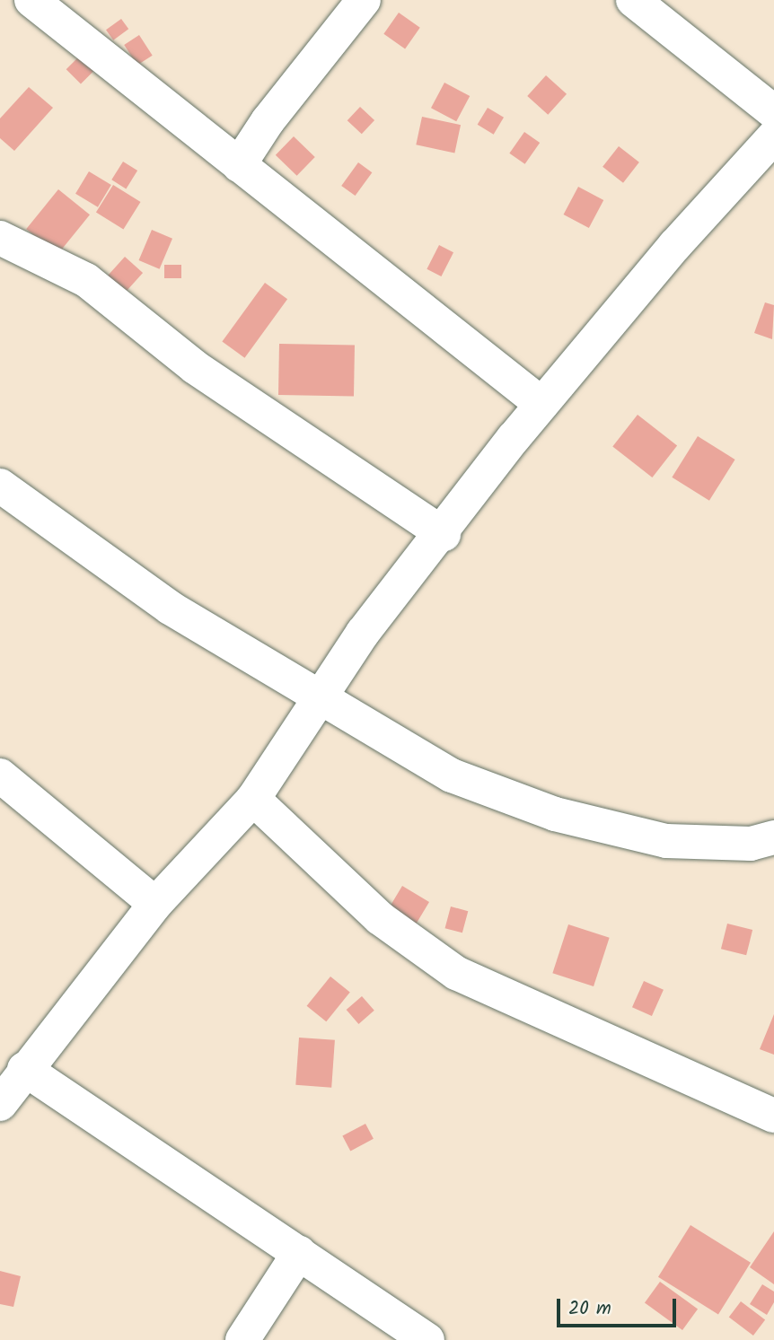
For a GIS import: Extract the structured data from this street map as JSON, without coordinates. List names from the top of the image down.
{
  "scale_bar": "20 m"
}
